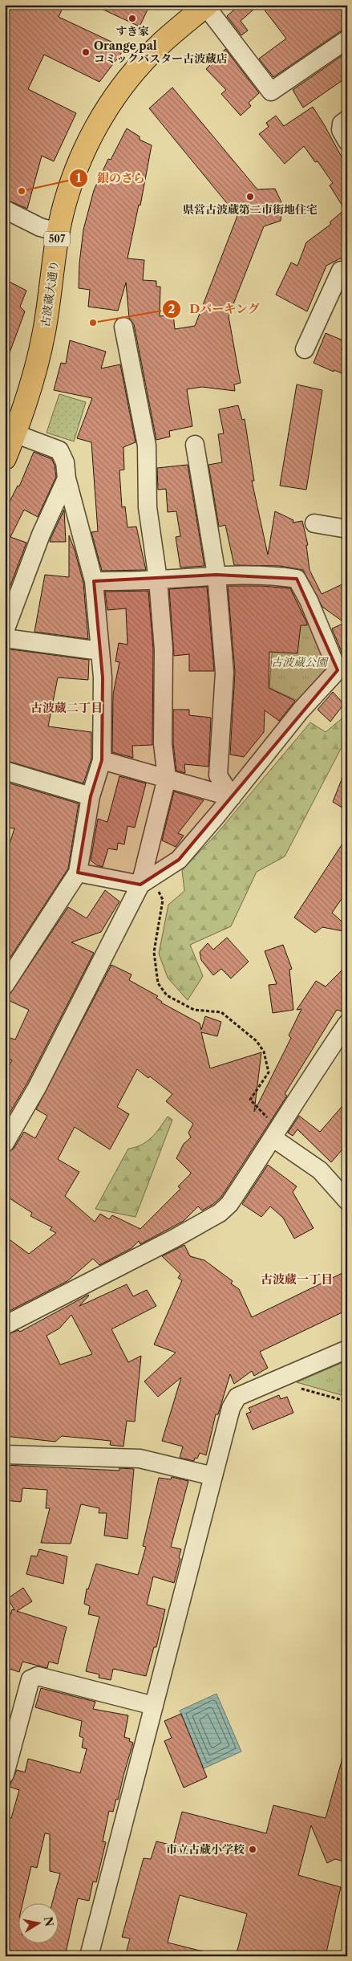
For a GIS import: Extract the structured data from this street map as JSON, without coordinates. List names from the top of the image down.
{
  "streets": {
    "highway": ["507", "古波蔵大通り"]
  },
  "districts": ["古波蔵二丁目", "古波蔵一丁目"],
  "parks": ["古波蔵公園"],
  "places": [
    "すき家",
    "Orange pal コミックバスター古波蔵店",
    "銀のさら",
    "県営古波蔵第二市街地住宅",
    "Dパーキング",
    "市立古蔵小学校"
  ],
  "north": "right"
}
